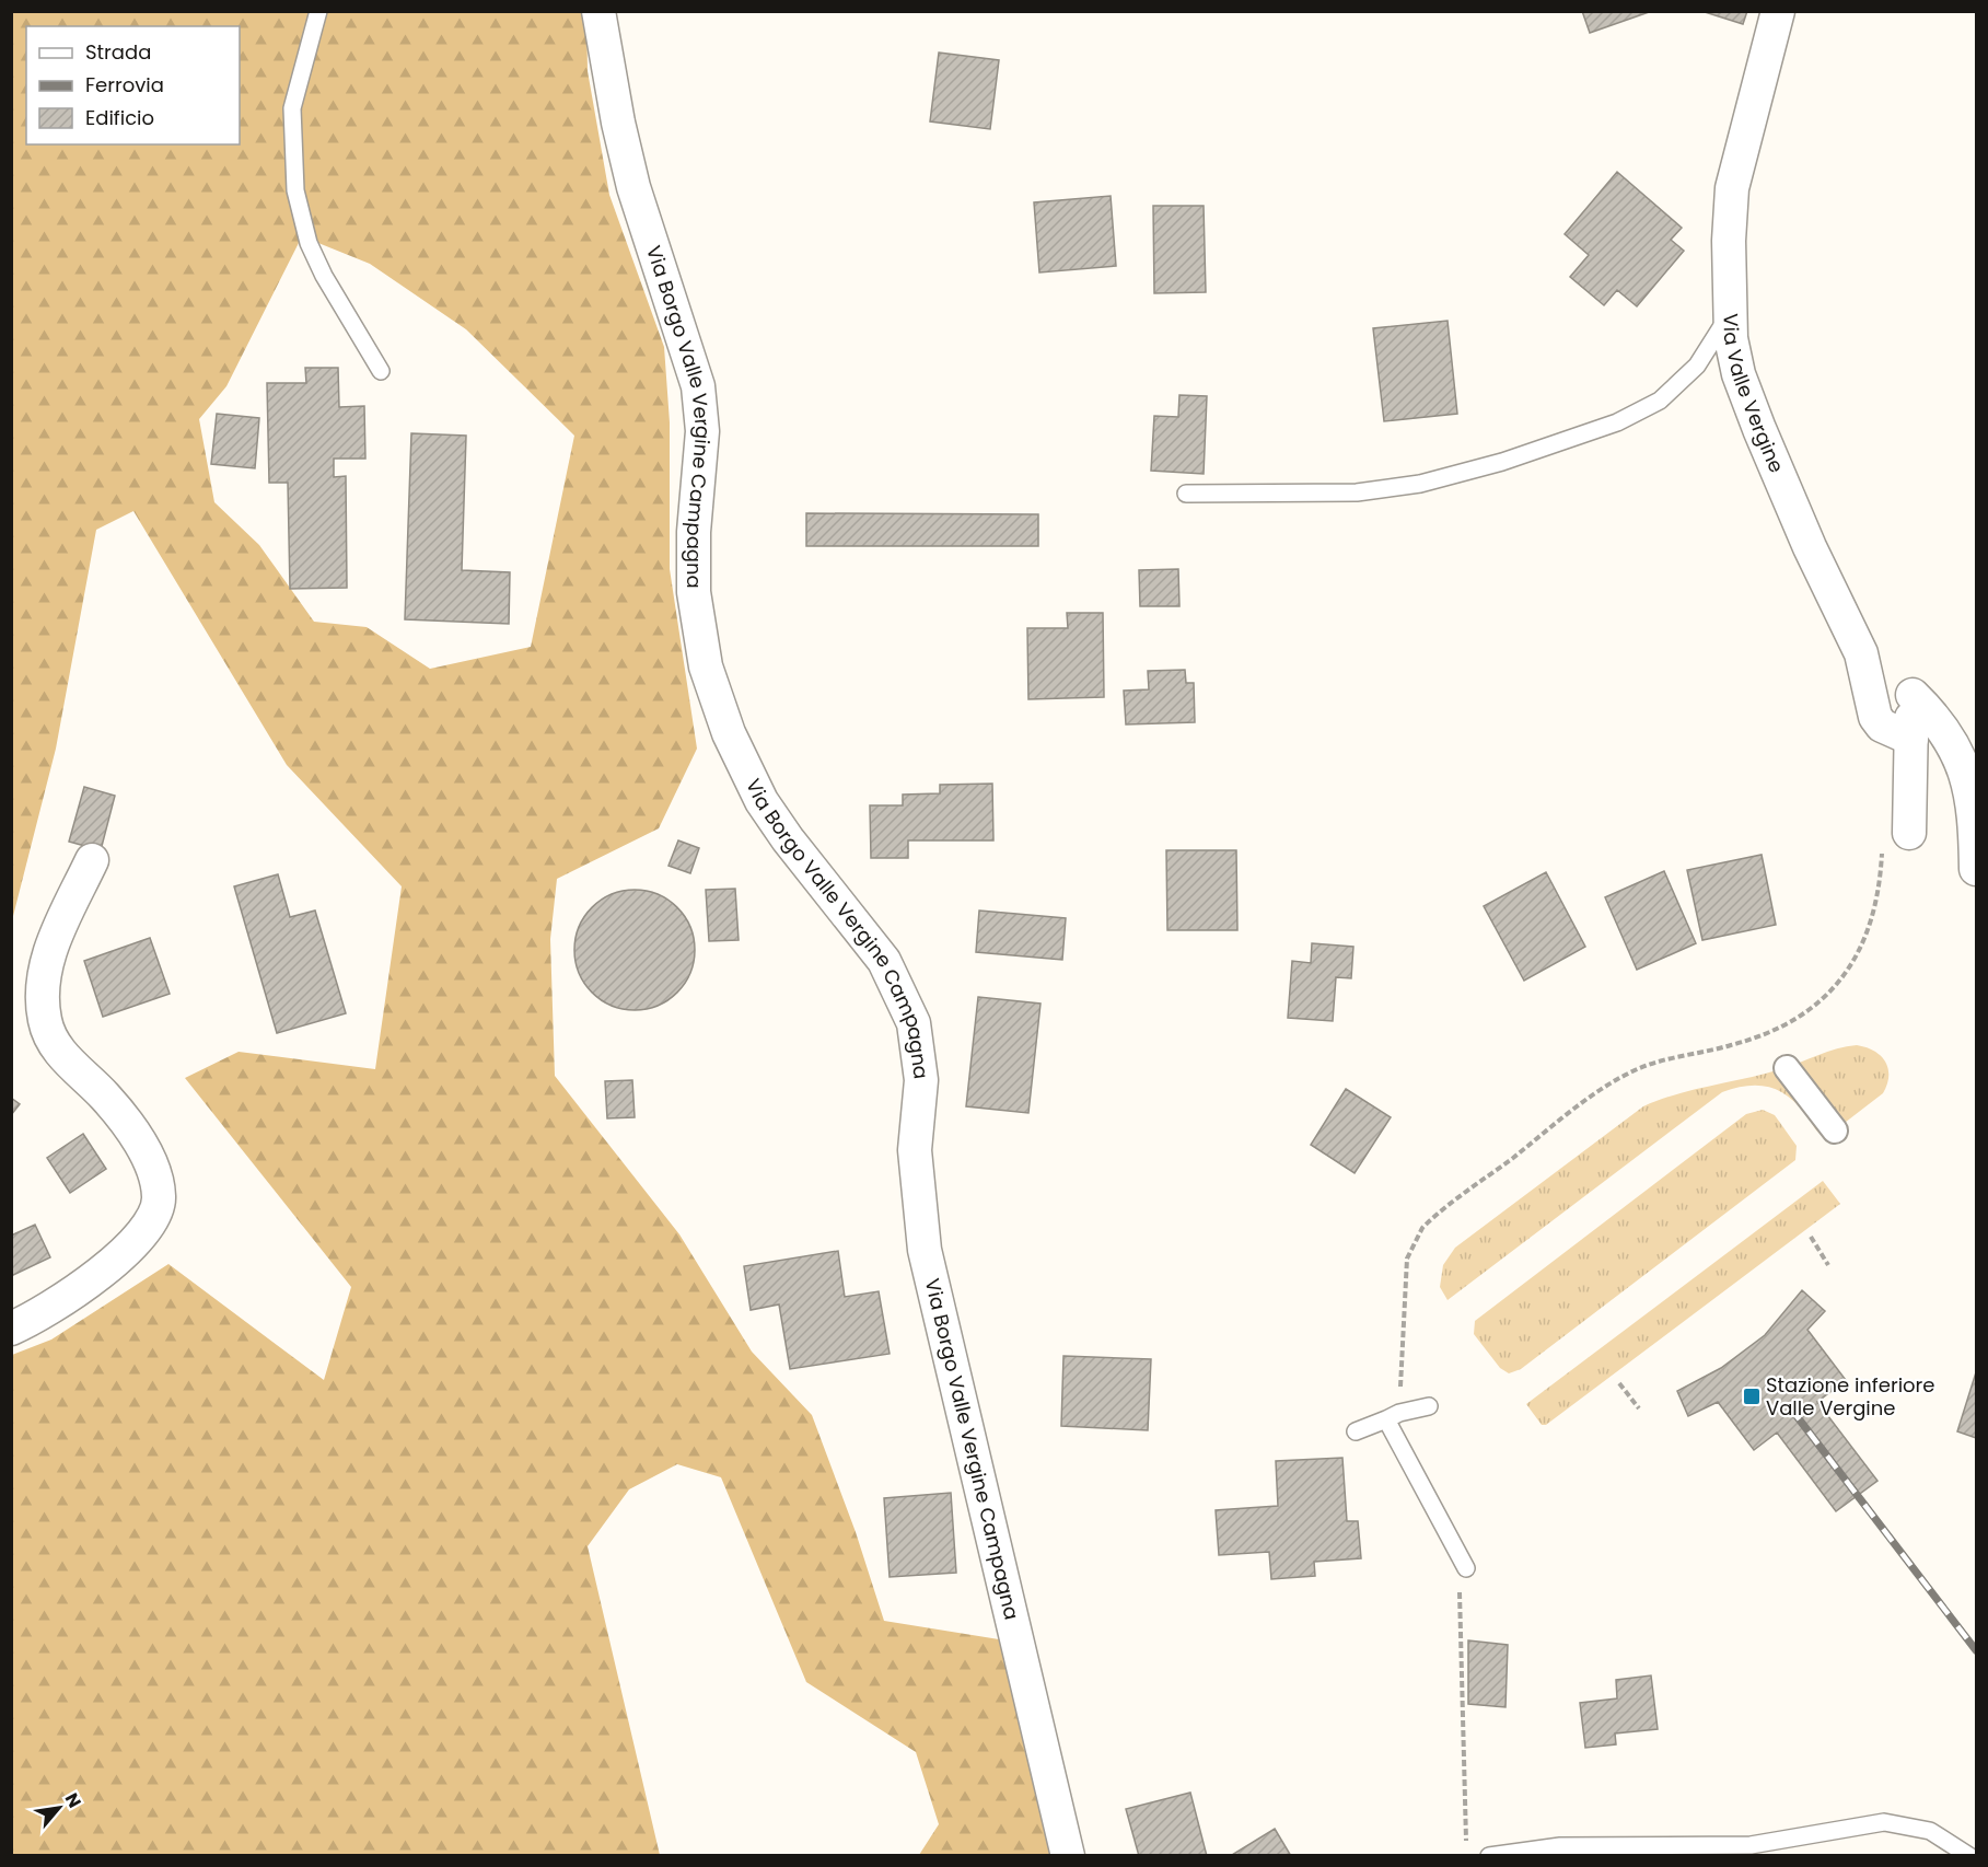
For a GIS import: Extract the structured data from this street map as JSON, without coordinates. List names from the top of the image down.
{
  "streets": {
    "street": ["Via Valle Vergine", "Via Borgo Valle Vergine Campagna"]
  },
  "places": {
    "transit": ["Stazione inferiore Valle Vergine"]
  },
  "legend": ["Strada", "Ferrovia", "Edificio"],
  "north": "top right"
}
